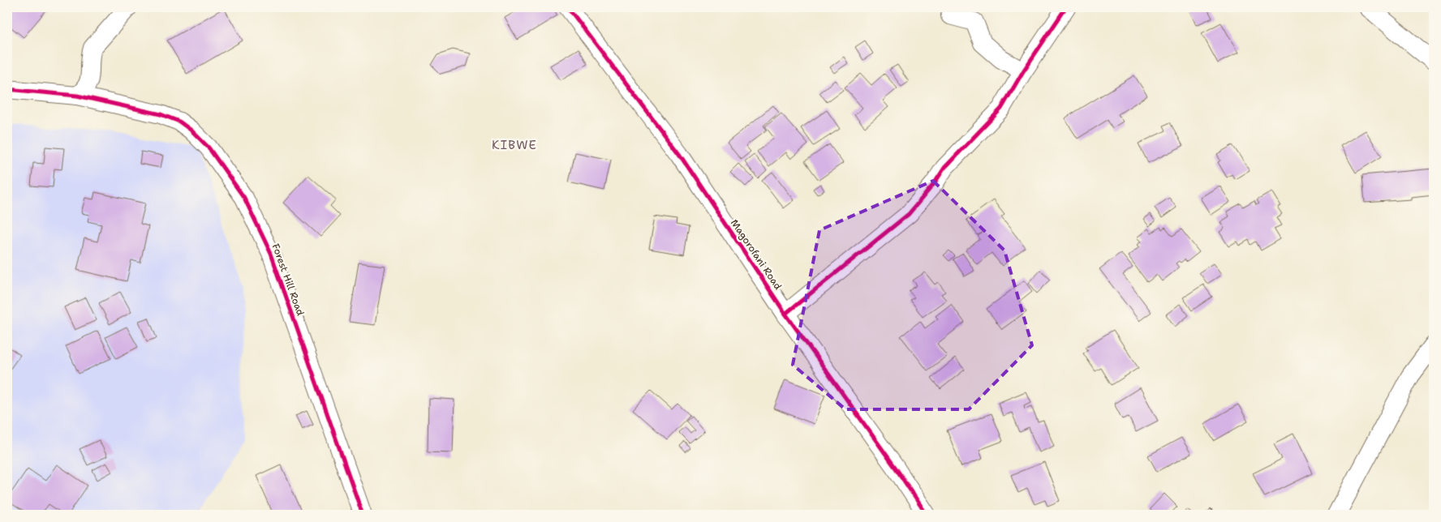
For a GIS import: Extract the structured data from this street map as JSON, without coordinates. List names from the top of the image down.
{
  "streets": {
    "street": ["Magorofani Road", "Forest Hill Road"]
  },
  "districts": ["KIBWE"]
}
